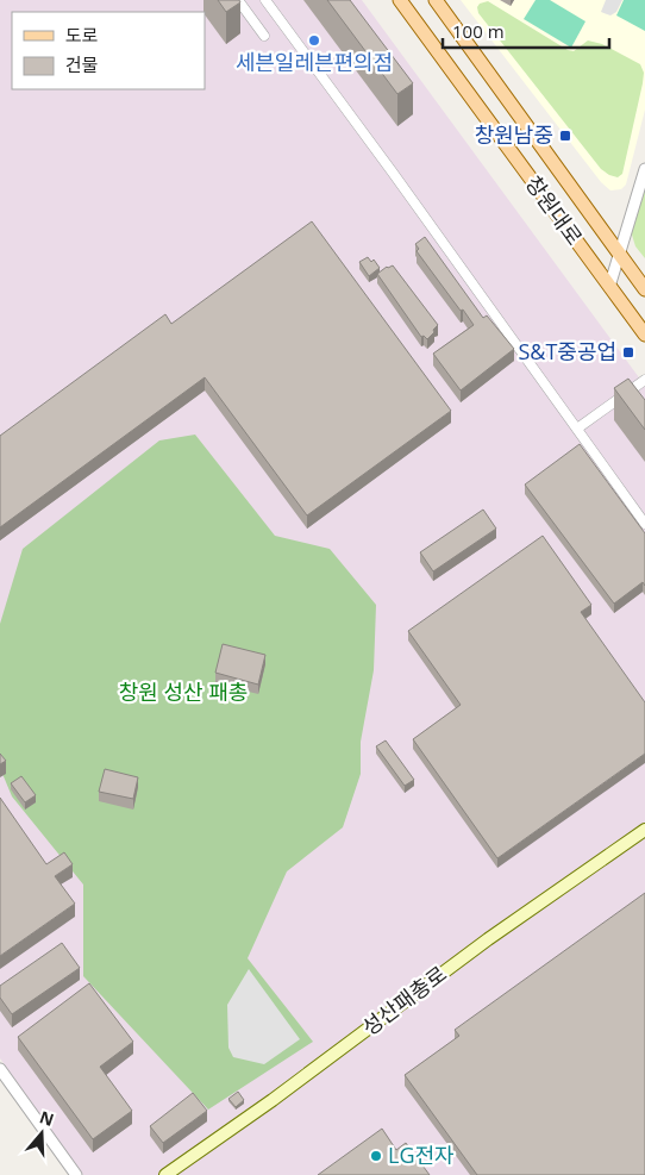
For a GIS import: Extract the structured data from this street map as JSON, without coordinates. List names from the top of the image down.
{
  "streets": {
    "main road": ["창원대로", "성산패총로"]
  },
  "parks": ["창원 성산 패총"],
  "places": {
    "other": ["세븐일레븐편의점", "LG전자"],
    "transit": ["창원남중", "S&T중공업"]
  },
  "legend": ["도로", "건물"],
  "scale_bar": "100 m",
  "north": "top"
}
